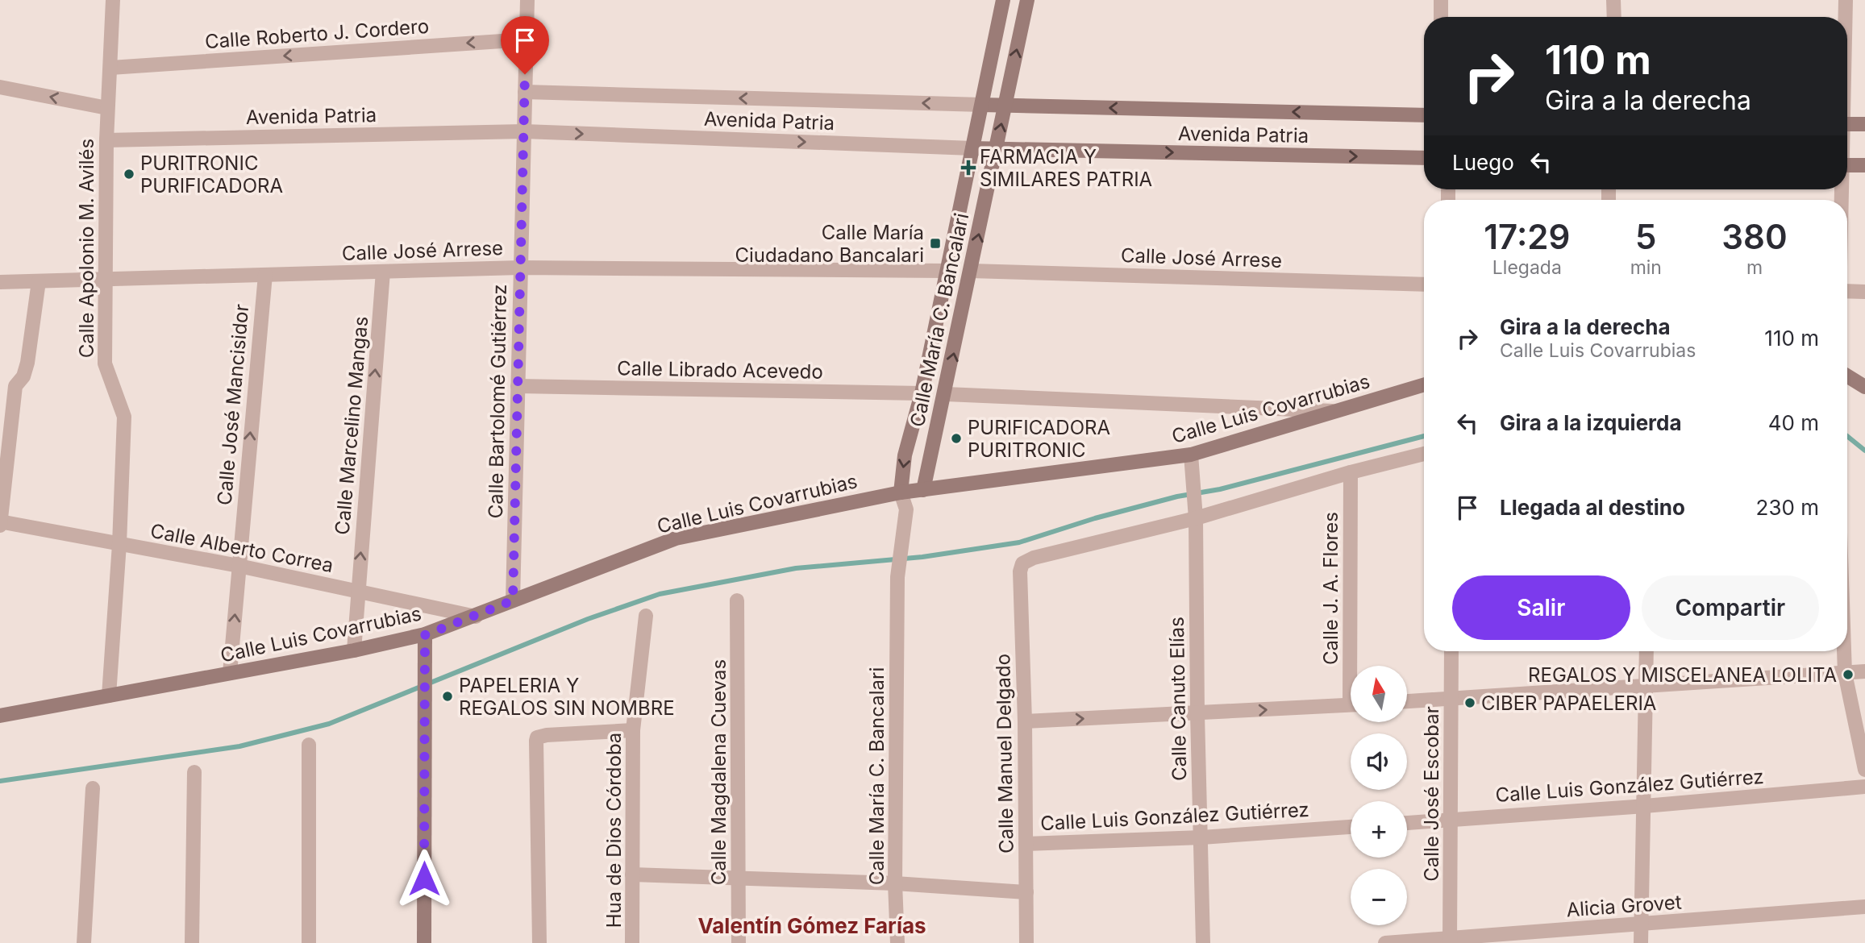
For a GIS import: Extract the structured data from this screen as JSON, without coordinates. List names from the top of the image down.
{
  "streets": {
    "street": [
      "Calle Roberto J. Cordero",
      "Avenida Patria",
      "Calle Apolonio M. Avilés",
      "Calle José Arrese",
      "Calle María C. Bancalari",
      "Calle Librado Acevedo",
      "Calle Bartolomé Gutiérrez",
      "Calle José Mancisidor",
      "Calle Luis Covarrubias",
      "Calle Marcelino Mangas",
      "Calle Alberto Correa",
      "Calle J. A. Flores",
      "Calle Canuto Elías",
      "Calle Manuel Delgado",
      "Calle Magdalena Cuevas",
      "Calle Luis González Gutiérrez",
      "Calle José Escobar",
      "Hua de Dios Córdoba",
      "Alicia Grovet"
    ]
  },
  "crossings": [
    ["Calle Roberto J. Cordero", "Calle Apolonio M. Avilés"],
    ["Calle Roberto J. Cordero", "Calle Bartolomé Gutiérrez"],
    ["Avenida Patria", "Calle Apolonio M. Avilés"],
    ["Avenida Patria", "Calle María C. Bancalari"],
    ["Avenida Patria", "Calle Bartolomé Gutiérrez"],
    ["Calle Apolonio M. Avilés", "Calle José Arrese"],
    ["Calle Apolonio M. Avilés", "Calle Luis Covarrubias"],
    ["Calle Apolonio M. Avilés", "Calle Alberto Correa"],
    ["Calle José Arrese", "Calle María C. Bancalari"],
    ["Calle José Arrese", "Calle Bartolomé Gutiérrez"],
    ["Calle José Arrese", "Calle José Mancisidor"],
    ["Calle José Arrese", "Calle Marcelino Mangas"],
    ["Calle María C. Bancalari", "Calle Librado Acevedo"],
    ["Calle María C. Bancalari", "Calle Luis Covarrubias"],
    ["Calle Librado Acevedo", "Calle Bartolomé Gutiérrez"],
    ["Calle Bartolomé Gutiérrez", "Calle Luis Covarrubias"],
    ["Calle José Mancisidor", "Calle Luis Covarrubias"],
    ["Calle José Mancisidor", "Calle Alberto Correa"],
    ["Calle Luis Covarrubias", "Calle Marcelino Mangas"],
    ["Calle Luis Covarrubias", "Calle Alberto Correa"],
    ["Calle Luis Covarrubias", "Calle Canuto Elías"],
    ["Calle Marcelino Mangas", "Calle Alberto Correa"],
    ["Calle Canuto Elías", "Calle Manuel Delgado"],
    ["Calle Canuto Elías", "Calle Luis González Gutiérrez"],
    ["Calle Manuel Delgado", "Calle Luis González Gutiérrez"],
    ["Calle Luis González Gutiérrez", "Calle José Escobar"],
    ["Calle José Escobar", "Alicia Grovet"]
  ],
  "one_way": ["Calle Roberto J. Cordero", "Calle José Mancisidor", "Calle Marcelino Mangas"],
  "districts": ["Valentín Gómez Farías"],
  "places": {
    "health": ["FARMACIA Y SIMILARES PATRIA"],
    "other": [
      "PURITRONIC PURIFICADORA",
      "PURIFICADORA PURITRONIC",
      "REGALOS Y MISCELANEA LOLITA",
      "PAPELERIA Y REGALOS SIN NOMBRE",
      "CIBER PAPAELERIA"
    ],
    "transit": ["Calle María Ciudadano Bancalari"]
  },
  "north": "top",
  "page": {
    "turn": ["110 m", "Gira a la derecha"],
    "then": "Luego",
    "eta": [
      "17:29",
      "Llegada",
      "5",
      "min",
      "380",
      "m"
    ],
    "list": [
      {
        "name": "Gira a la derecha",
        "note": "Calle Luis Covarrubias",
        "value": "110 m"
      },
      {
        "name": "Gira a la izquierda",
        "value": "40 m"
      },
      {
        "name": "Llegada al destino",
        "value": "230 m"
      }
    ],
    "buttons": ["Salir", "Compartir"],
    "map_buttons": ["+", "−"]
  }
}
